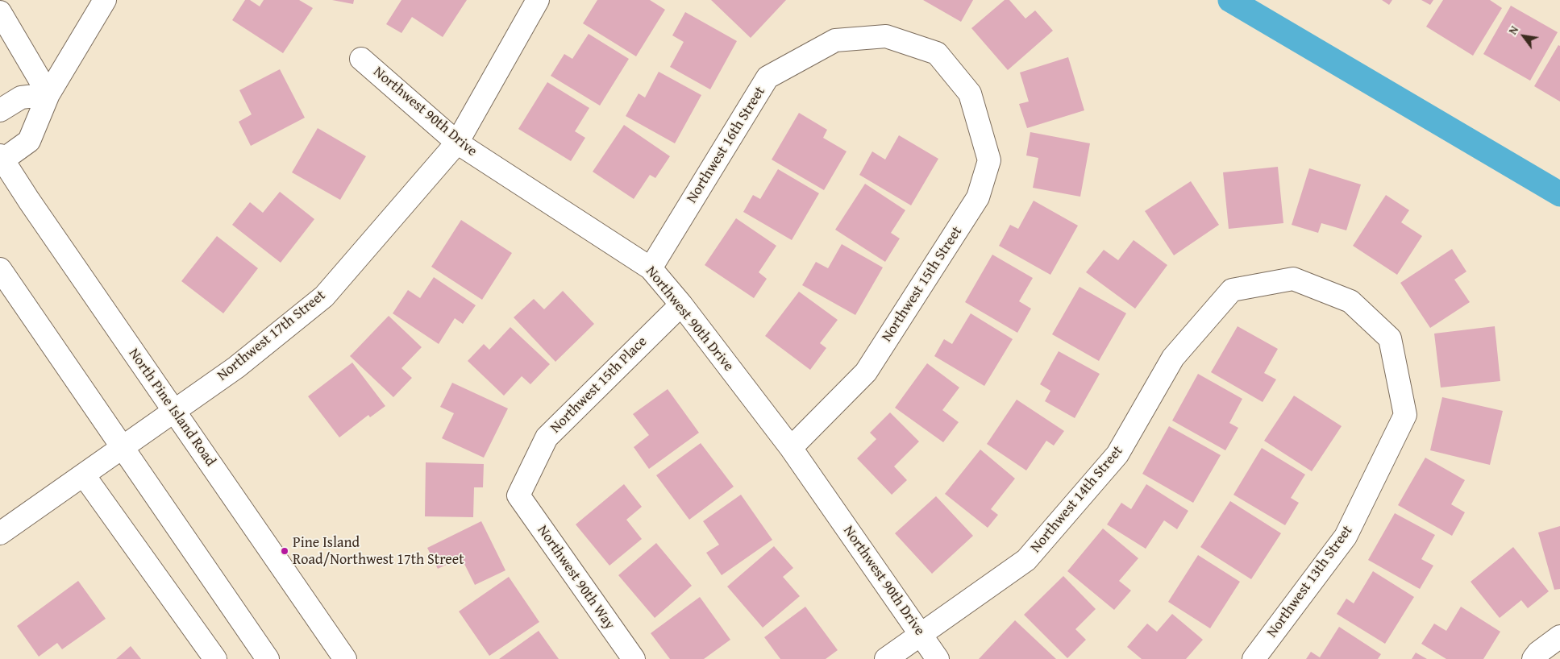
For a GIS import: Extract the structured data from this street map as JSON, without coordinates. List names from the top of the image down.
{
  "streets": {
    "street": [
      "Northwest 90th Drive",
      "Northwest 16th Street",
      "Northwest 15th Street",
      "Northwest 17th Street",
      "Northwest 15th Place",
      "North Pine Island Road",
      "Northwest 14th Street",
      "Northwest 90th Way",
      "Northwest 13th Street"
    ]
  },
  "crossings": [
    ["Northwest 90th Drive", "Northwest 16th Street"],
    ["Northwest 90th Drive", "Northwest 15th Street"],
    ["Northwest 90th Drive", "Northwest 17th Street"],
    ["Northwest 90th Drive", "Northwest 15th Place"],
    ["Northwest 90th Drive", "Northwest 14th Street"],
    ["Northwest 16th Street", "Northwest 15th Street"],
    ["Northwest 17th Street", "North Pine Island Road"],
    ["Northwest 15th Place", "Northwest 90th Way"],
    ["Northwest 14th Street", "Northwest 13th Street"]
  ],
  "places": ["Pine Island Road/Northwest 17th Street"],
  "north": "top left"
}
